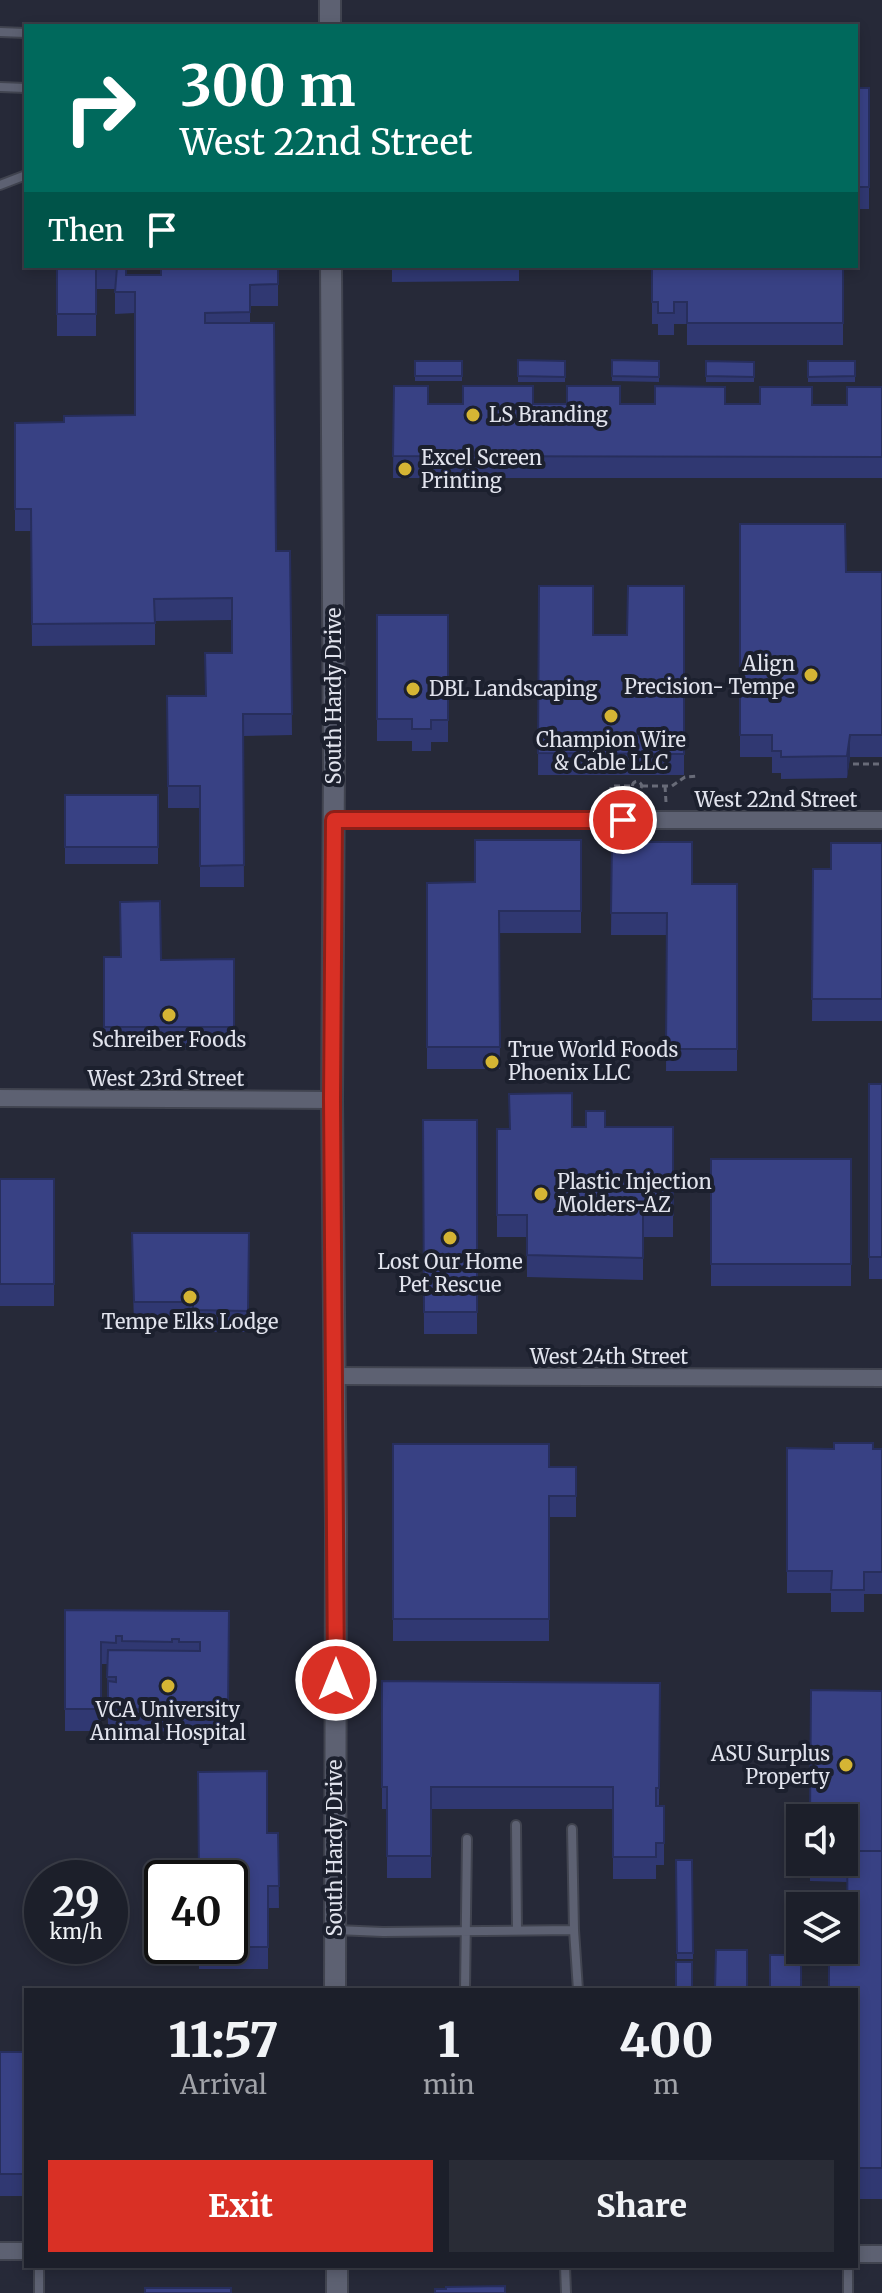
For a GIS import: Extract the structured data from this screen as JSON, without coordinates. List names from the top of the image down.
{
  "streets": {
    "street": [
      "South Hardy Drive",
      "West 22nd Street",
      "West 23rd Street",
      "West 24th Street"
    ]
  },
  "crossings": [
    ["South Hardy Drive", "West 22nd Street"],
    ["South Hardy Drive", "West 23rd Street"],
    ["South Hardy Drive", "West 24th Street"]
  ],
  "places": [
    "LS Branding",
    "Excel Screen Printing",
    "Align Precision- Tempe",
    "DBL Landscaping",
    "Champion Wire & Cable LLC",
    "Schreiber Foods",
    "True World Foods Phoenix LLC",
    "Plastic Injection Molders-AZ",
    "Lost Our Home Pet Rescue",
    "Tempe Elks Lodge",
    "VCA University Animal Hospital",
    "ASU Surplus Property"
  ],
  "page": {
    "turn": ["300 m", "West 22nd Street"],
    "then": "Then",
    "speed": "29 km/h",
    "limit": "40",
    "eta": [
      "11:57",
      "Arrival",
      "1",
      "min",
      "400",
      "m"
    ],
    "buttons": ["Exit", "Share"]
  }
}
